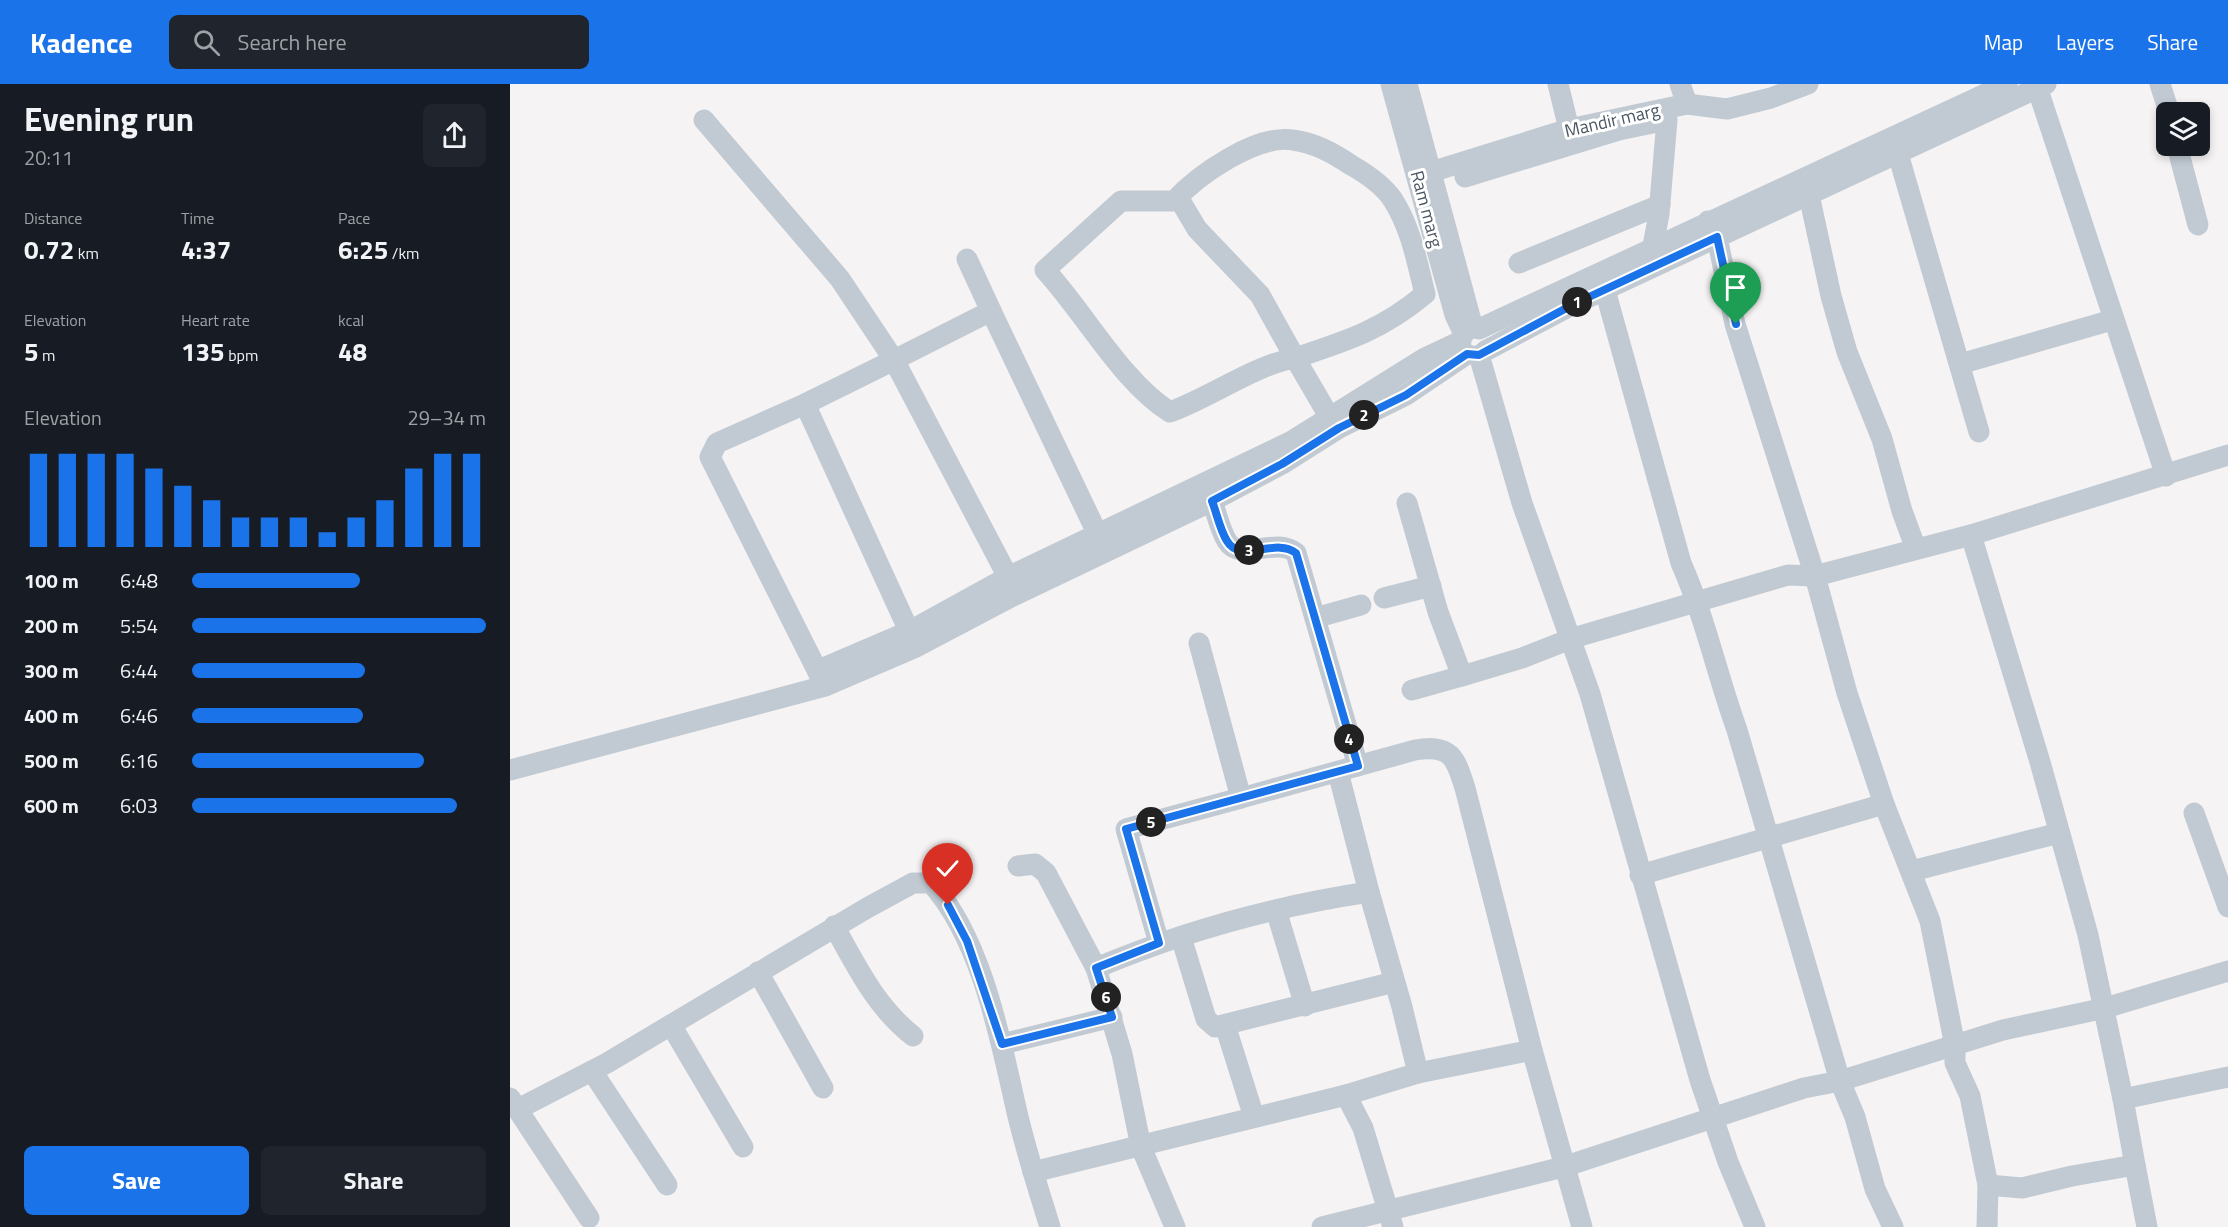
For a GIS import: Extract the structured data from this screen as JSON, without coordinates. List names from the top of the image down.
{
  "streets": {
    "street": ["Mandir marg", "Ram marg"]
  },
  "crossings": [
    ["Mandir marg", "Ram marg"]
  ],
  "page": {
    "header": "Kadence",
    "search": "Search here",
    "nav": ["Map", "Layers", "Share"],
    "heading": ["Evening run", "20:11"],
    "stats": [
      ["Distance", "0.72 km"],
      ["Time", "4:37"],
      ["Pace", "6:25 /km"],
      ["Elevation", "5 m"],
      ["Heart rate", "135 bpm"],
      ["kcal", "48"]
    ],
    "pins": [
      "1",
      "2",
      "3",
      "4",
      "5",
      "6"
    ],
    "chart": ["Elevation", "29–34 m"],
    "list": [
      {
        "name": "100 m",
        "note": "6:48"
      },
      {
        "name": "200 m",
        "note": "5:54"
      },
      {
        "name": "300 m",
        "note": "6:44"
      },
      {
        "name": "400 m",
        "note": "6:46"
      },
      {
        "name": "500 m",
        "note": "6:16"
      },
      {
        "name": "600 m",
        "note": "6:03"
      }
    ],
    "buttons": ["Save", "Share"]
  }
}
